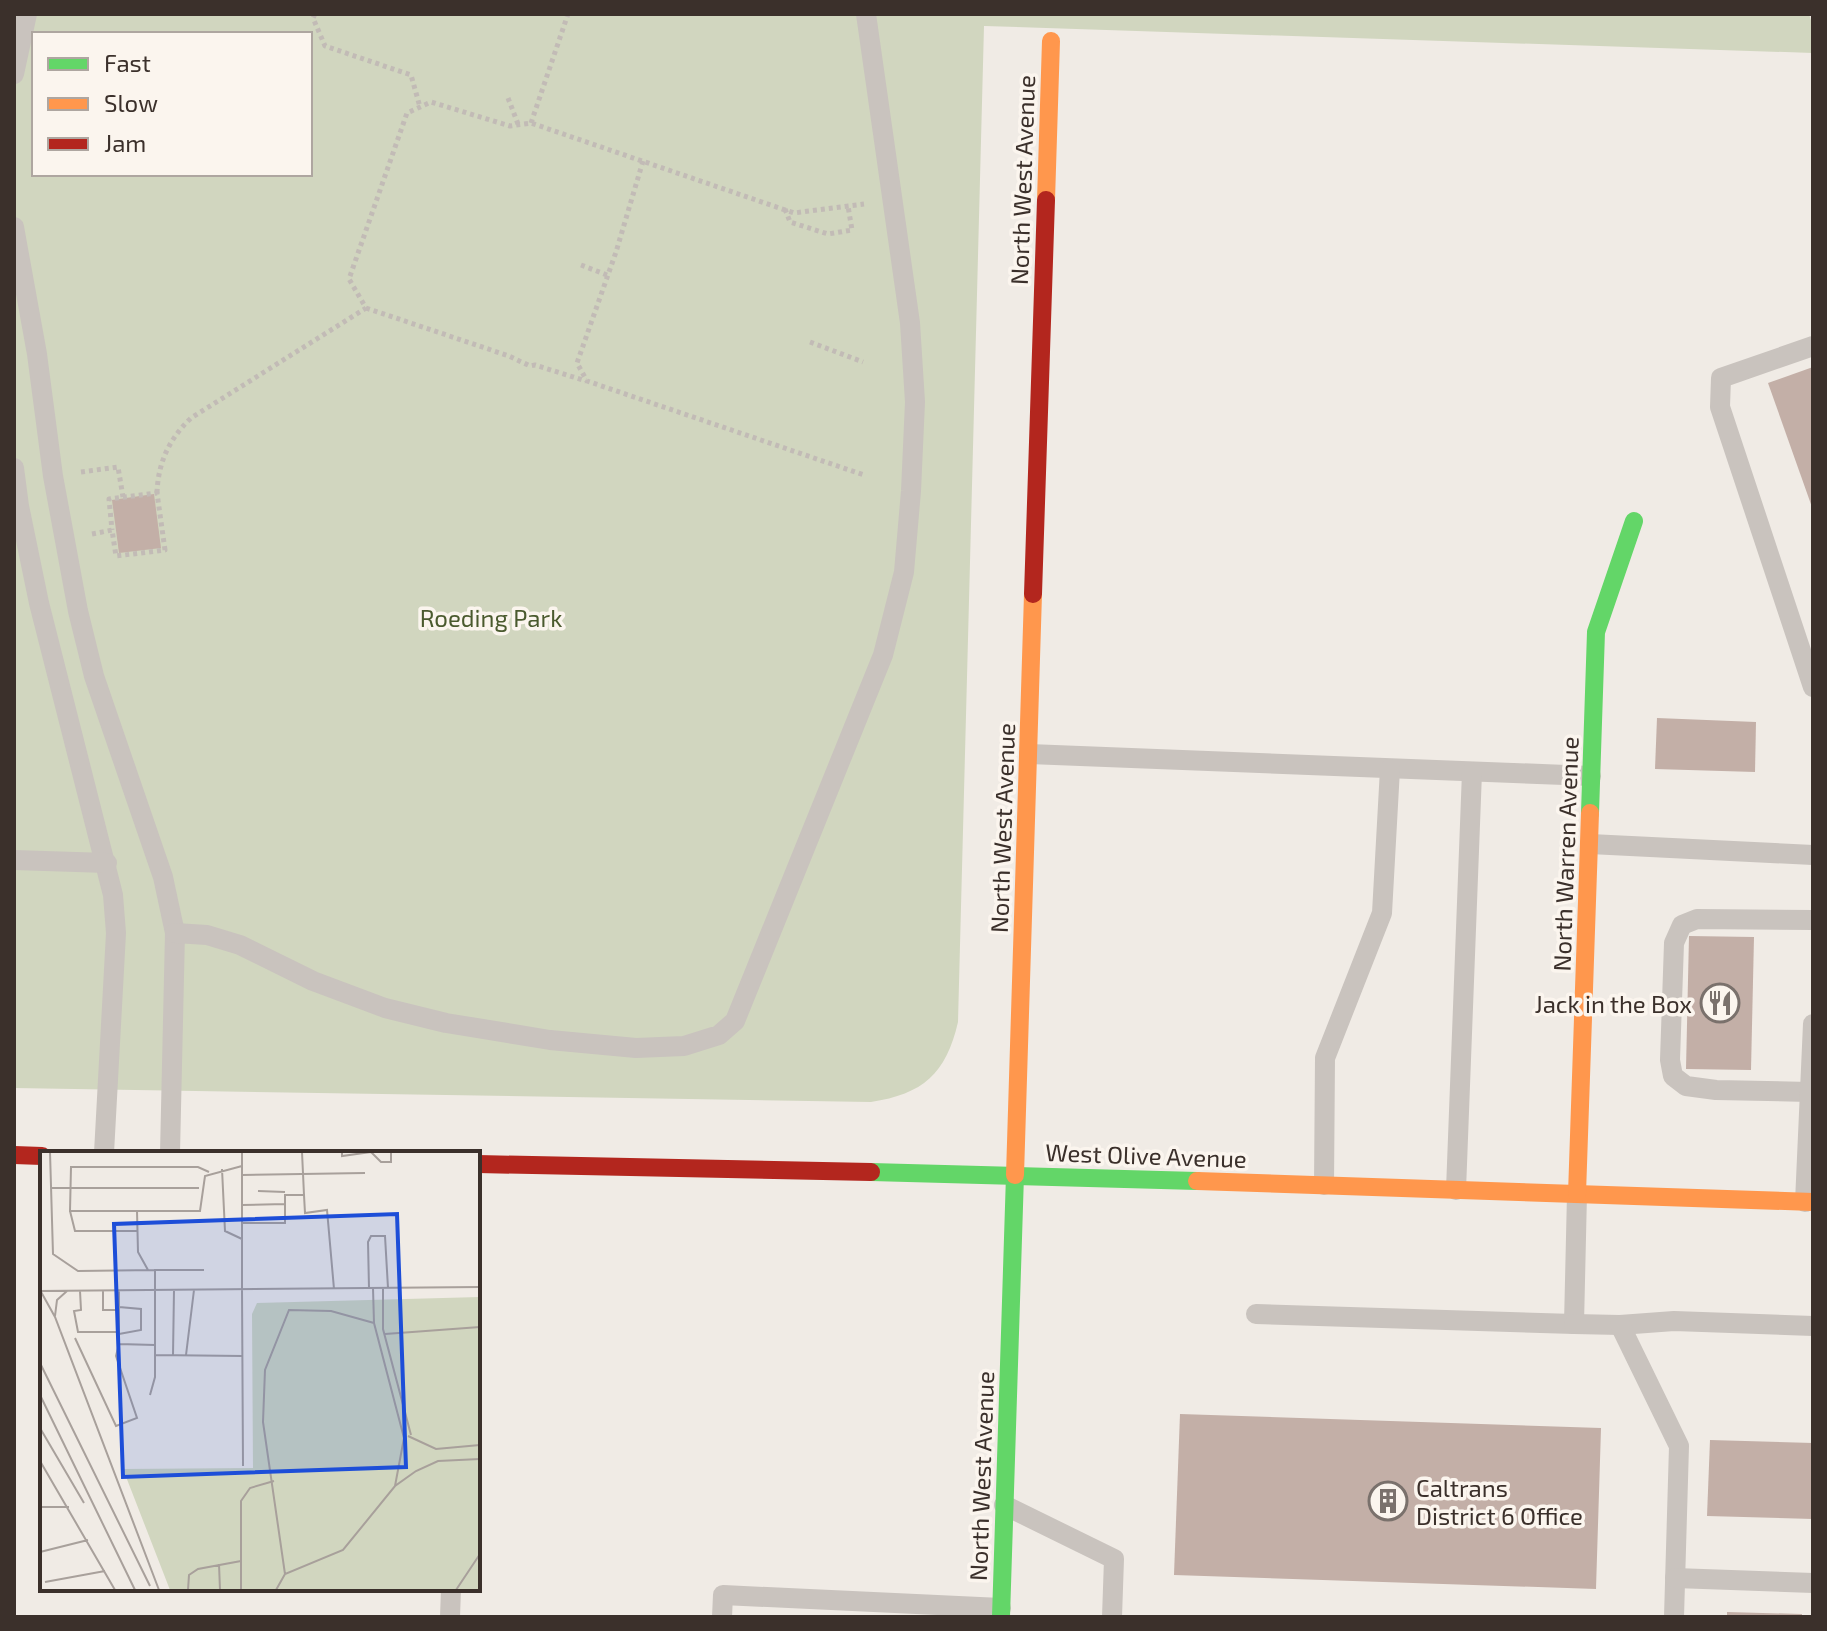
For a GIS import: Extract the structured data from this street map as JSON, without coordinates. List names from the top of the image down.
{
  "streets": {
    "street": ["North West Avenue", "North Warren Avenue", "West Olive Avenue"]
  },
  "crossings": [
    ["North West Avenue", "West Olive Avenue"],
    ["North Warren Avenue", "West Olive Avenue"]
  ],
  "parks": ["Roeding Park"],
  "places": {
    "restaurant": ["Jack in the Box"],
    "building": ["Caltrans District 6 Office"]
  },
  "legend": ["Fast", "Slow", "Jam"]
}
